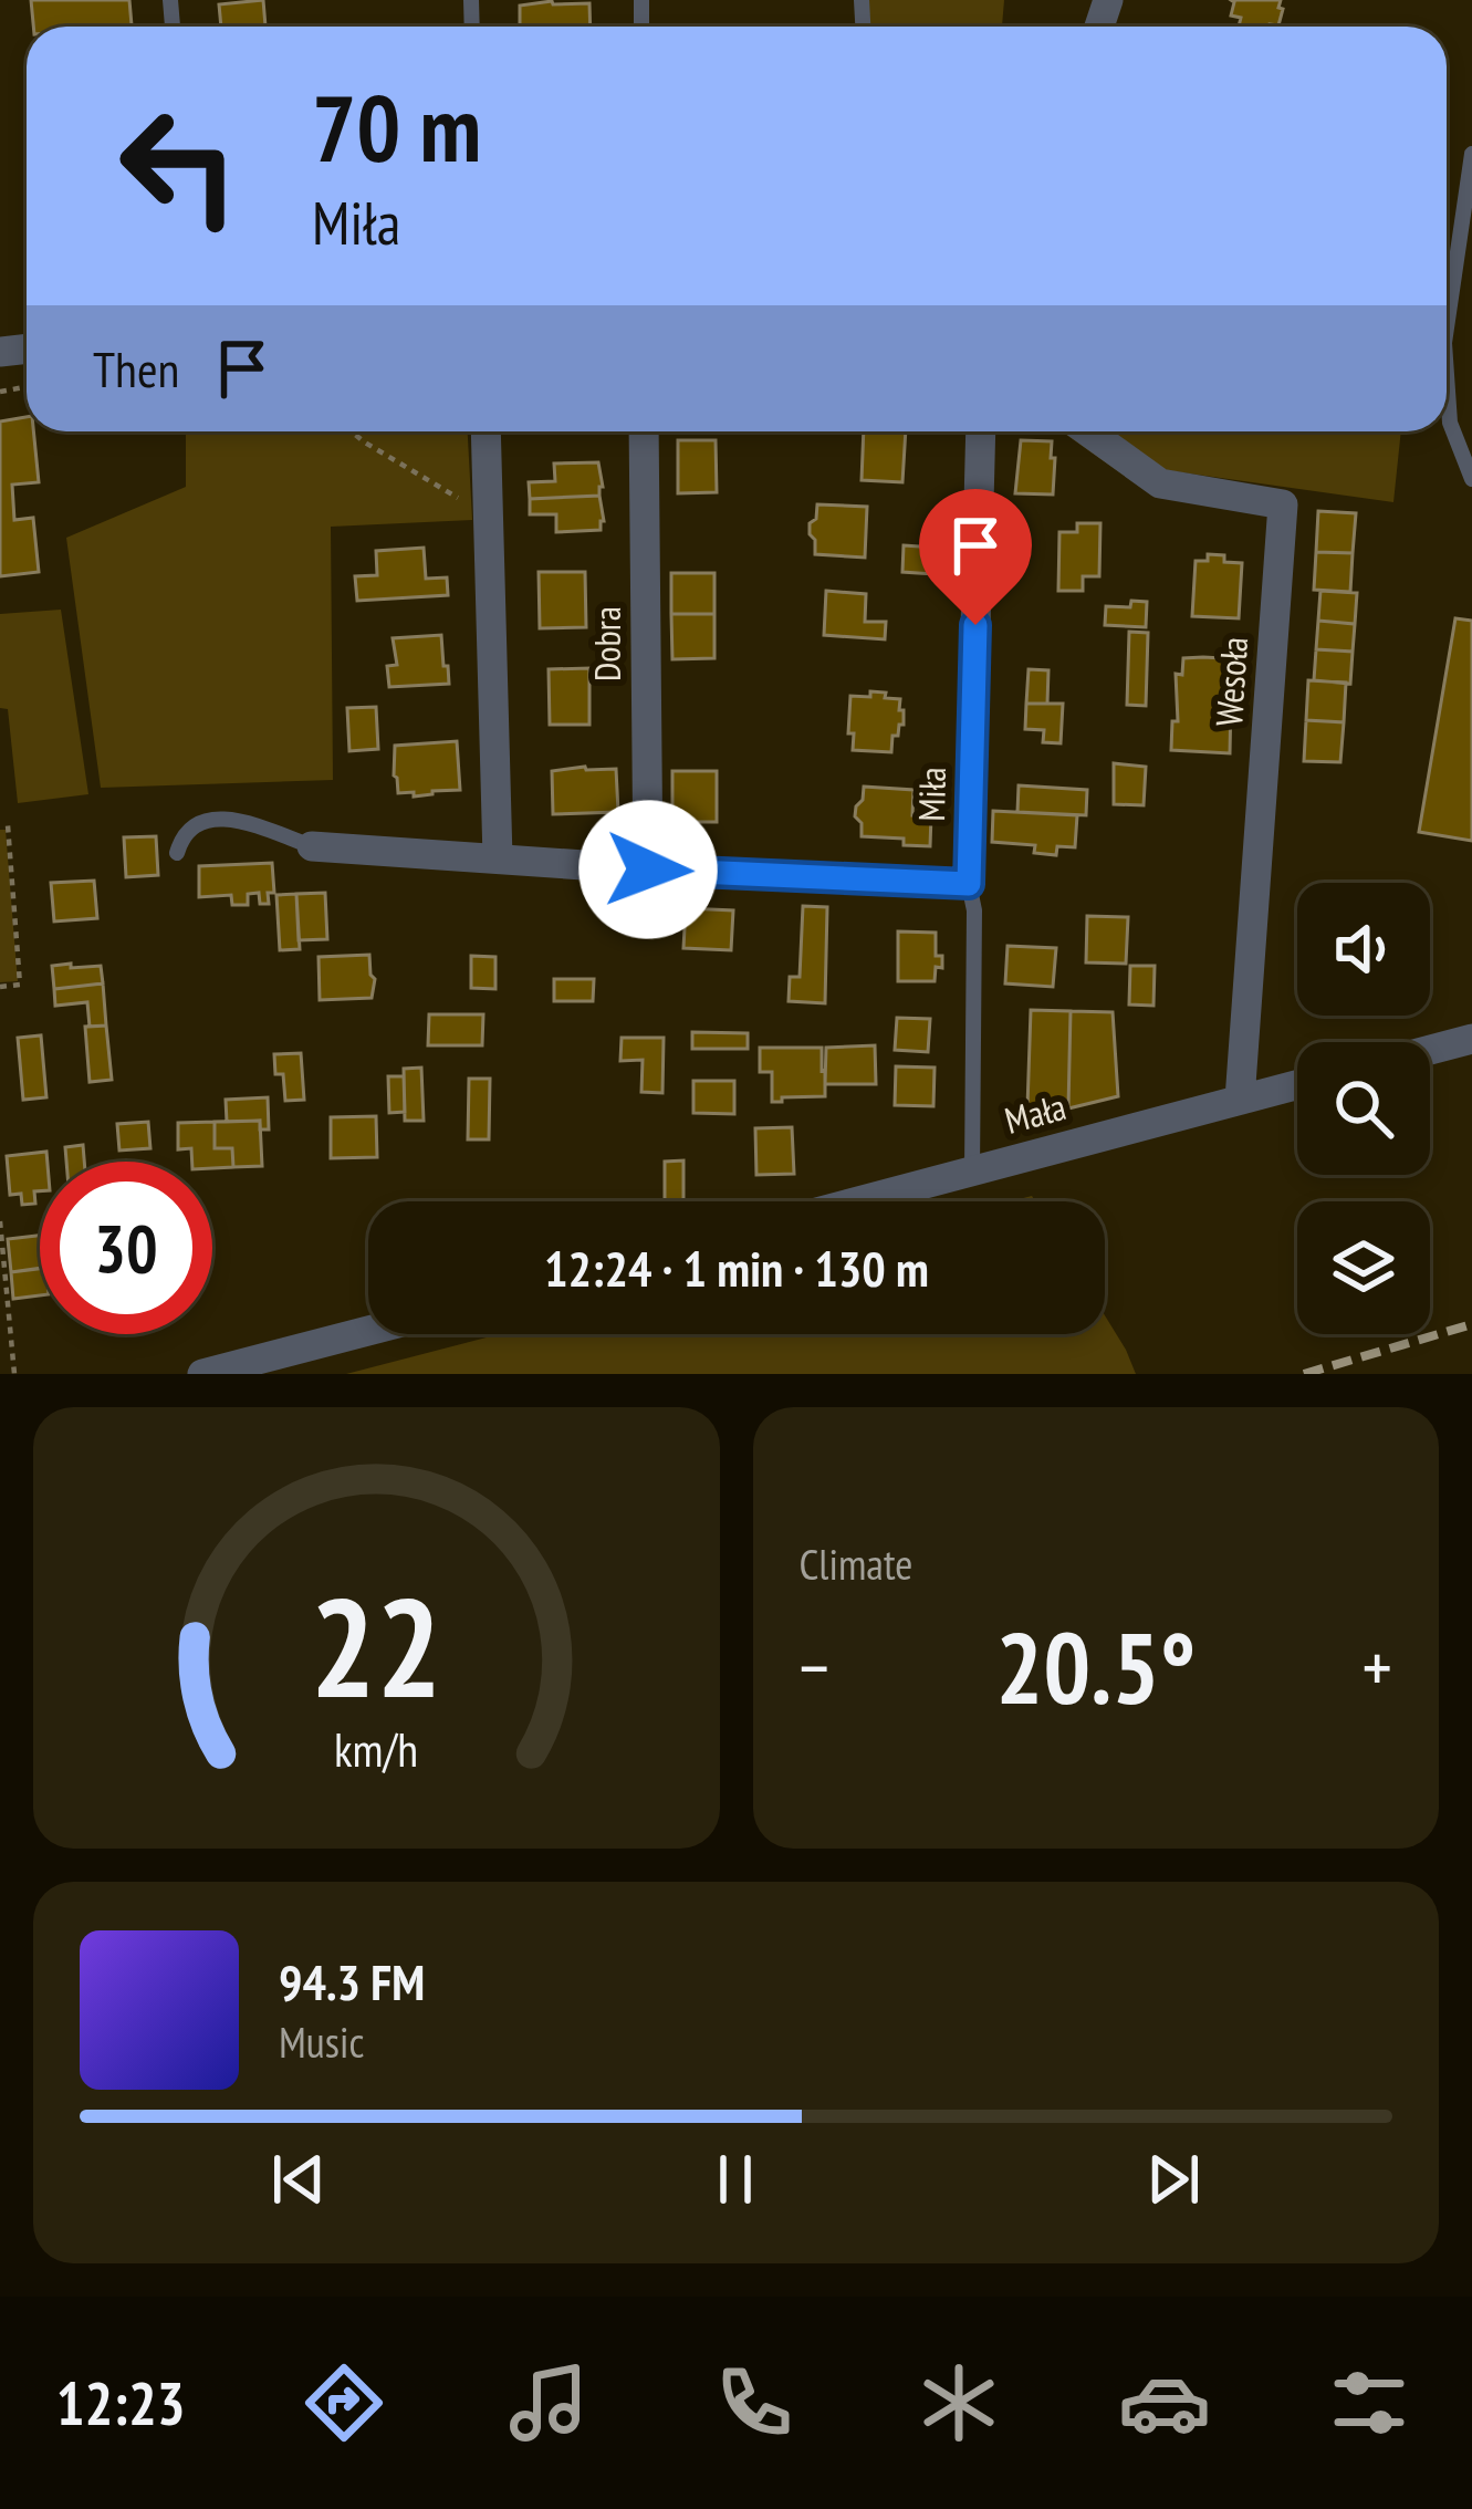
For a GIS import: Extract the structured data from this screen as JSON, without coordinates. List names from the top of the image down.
{
  "streets": {
    "street": [
      "Dobra",
      "Wesoła",
      "Miła",
      "Mała"
    ]
  },
  "crossings": [
    ["Wesoła", "Mała"],
    ["Miła", "Mała"]
  ],
  "page": {
    "turn": ["70 m", "Miła"],
    "then": "Then",
    "limit": "30",
    "trip": "12:24 · 1 min · 130 m",
    "tile": "Climate",
    "heat": ["−", "20.5°", "+"],
    "song": ["94.3 FM", "Music"],
    "tabs": "12:23",
    "gauge": ["22", "km/h"]
  }
}
